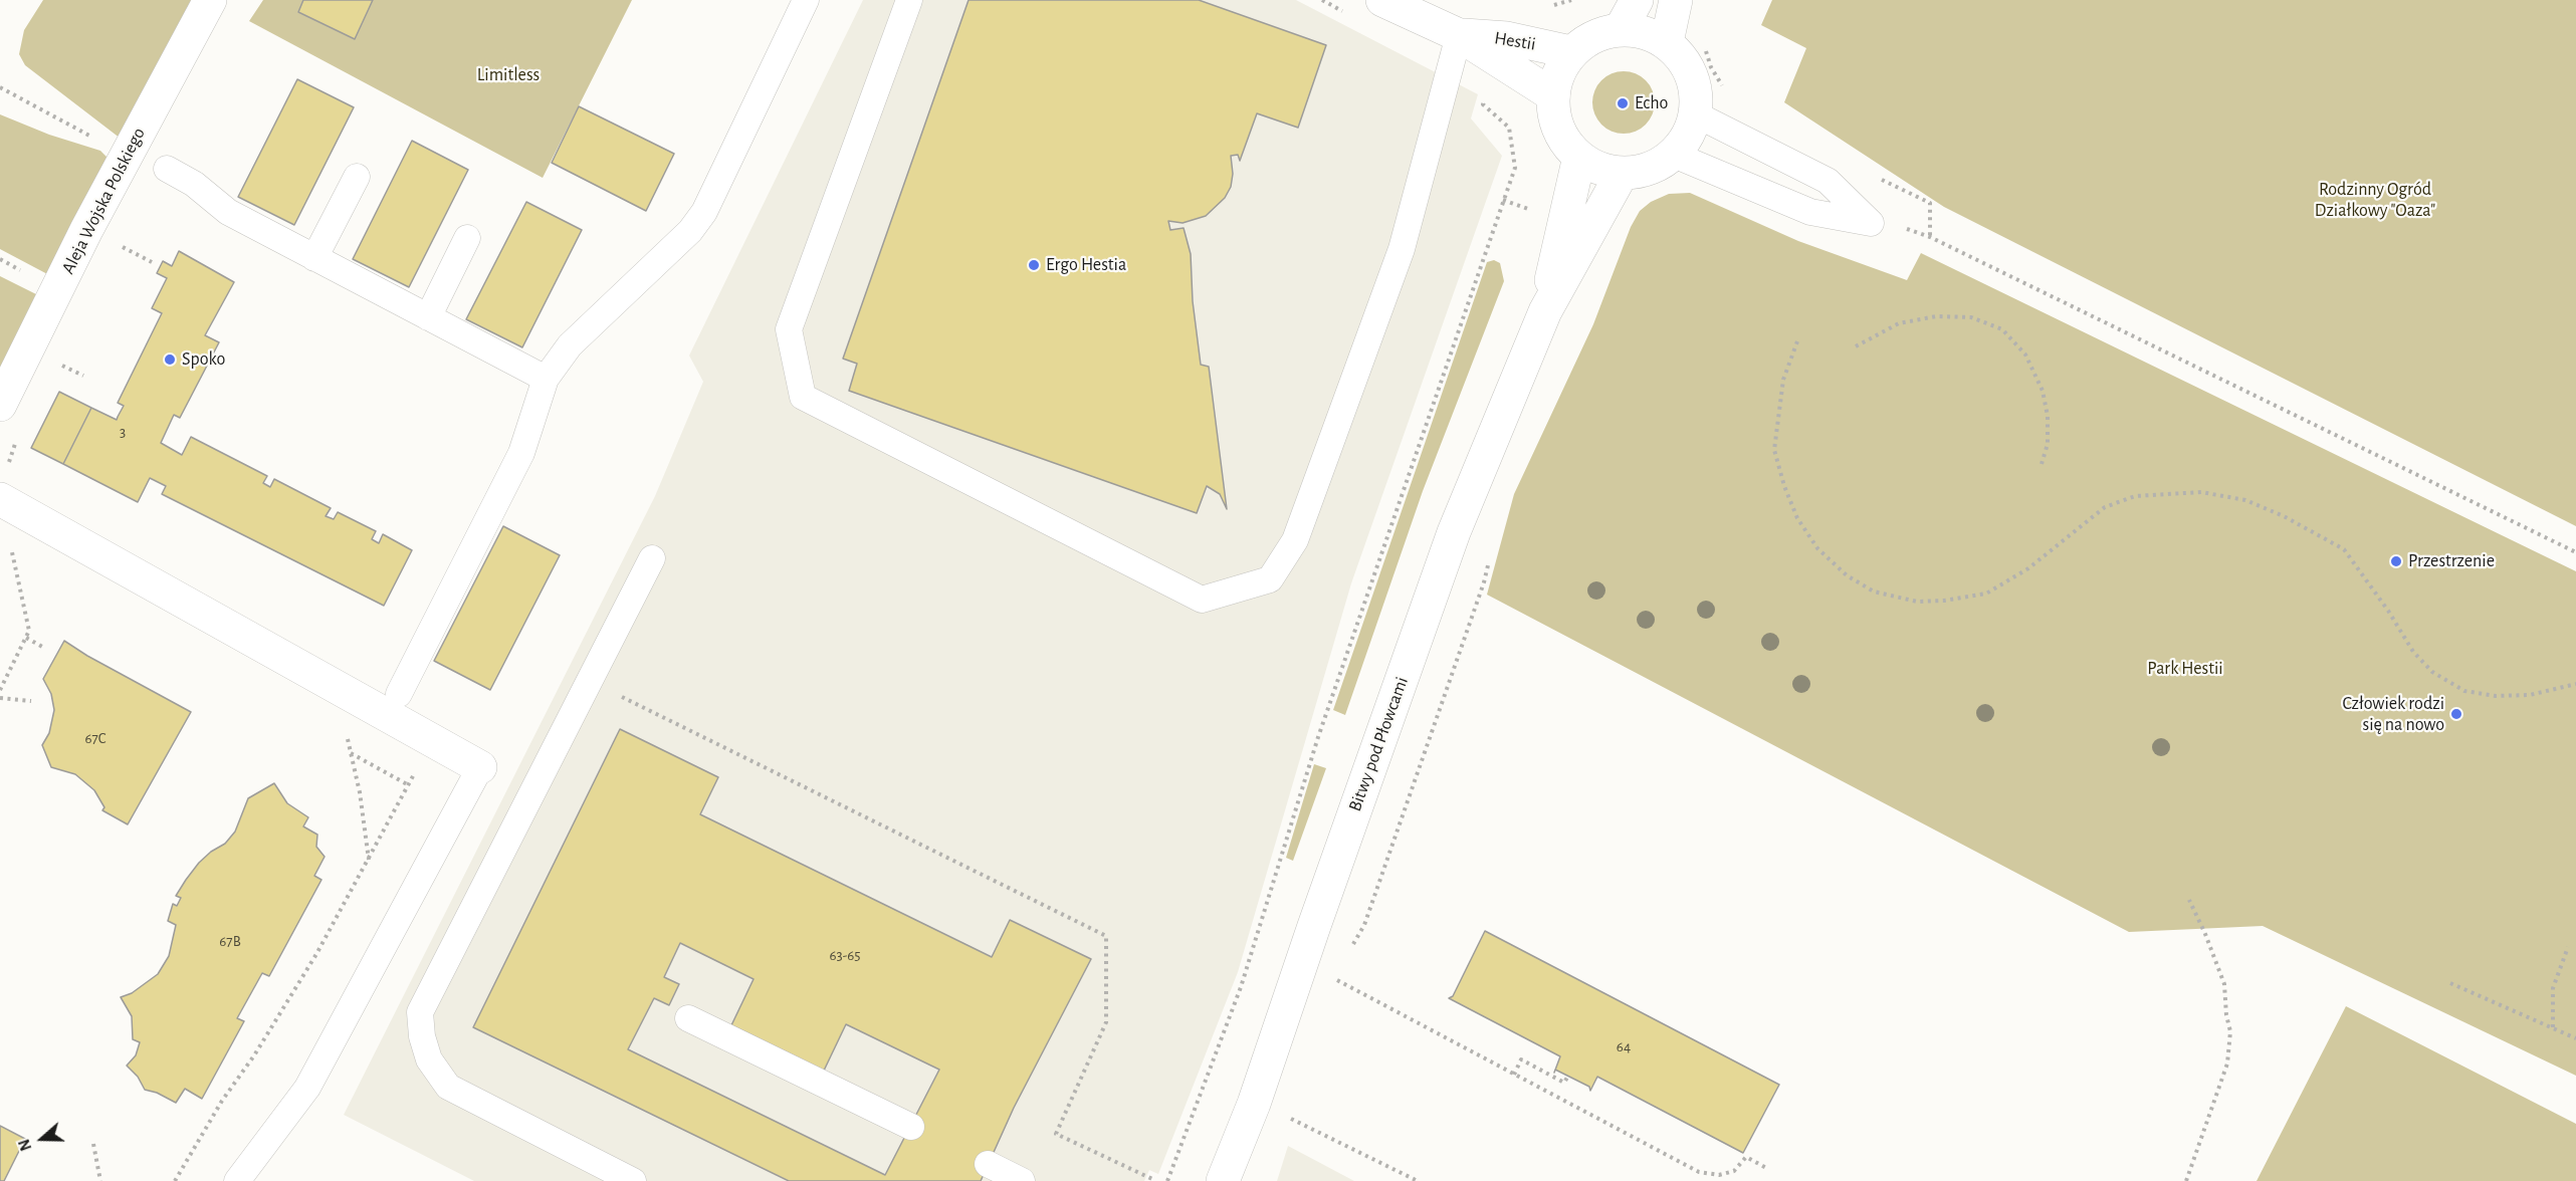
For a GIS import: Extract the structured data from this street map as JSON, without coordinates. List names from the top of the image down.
{
  "streets": {
    "street": ["Hestii", "Aleja Wojska Polskiego", "Bitwy pod Płowcami"]
  },
  "crossings": [
    ["Hestii", "Bitwy pod Płowcami"]
  ],
  "parks": ["Limitless", "Rodzinny Ogród Działkowy \"Oaza\"", "Park Hestii"],
  "places": [
    "Echo",
    "Ergo Hestia",
    "Spoko",
    "Przestrzenie",
    "Człowiek rodzi się na nowo"
  ],
  "house_numbers": [
    "3",
    "67C",
    "67B",
    "63-65",
    "64"
  ],
  "north": "left"
}
